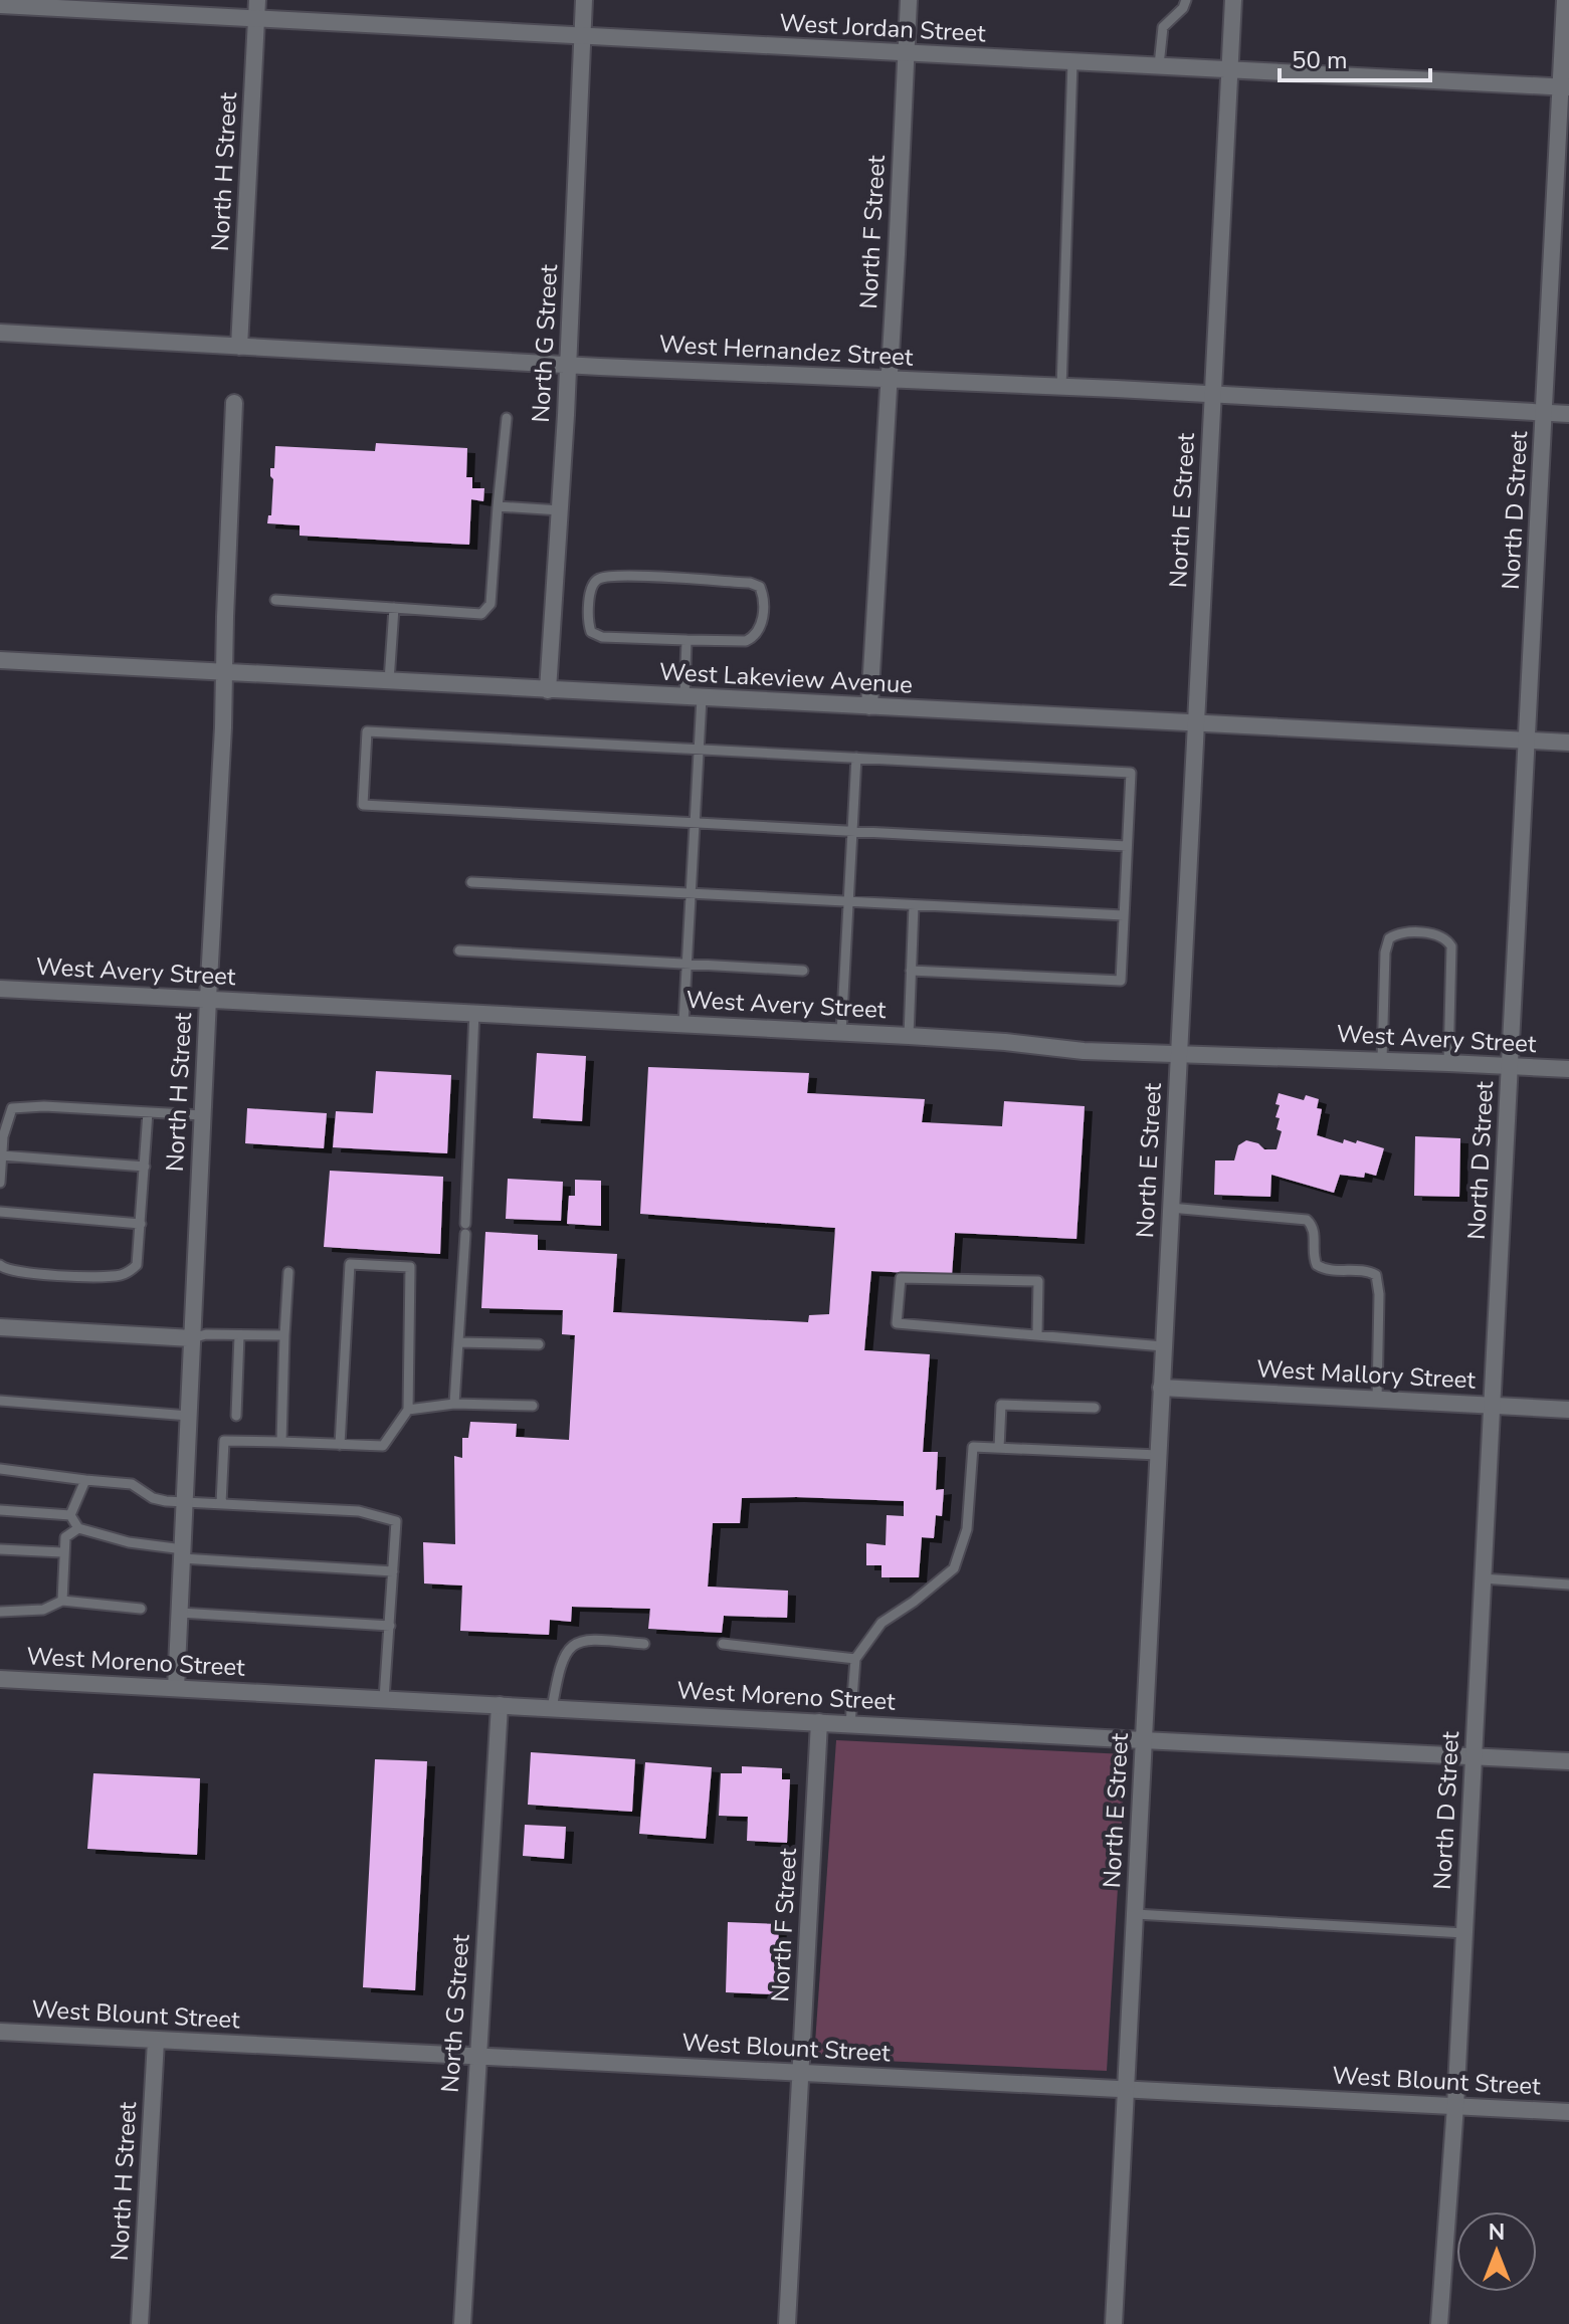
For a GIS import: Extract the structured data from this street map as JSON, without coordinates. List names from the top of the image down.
{
  "streets": {
    "street": [
      "West Jordan Street",
      "North H Street",
      "North F Street",
      "North G Street",
      "West Hernandez Street",
      "North E Street",
      "North D Street",
      "West Lakeview Avenue",
      "West Avery Street",
      "West Mallory Street",
      "West Moreno Street",
      "West Blount Street"
    ]
  },
  "crossings": [
    ["West Jordan Street", "North H Street"],
    ["West Jordan Street", "North F Street"],
    ["West Jordan Street", "North G Street"],
    ["West Jordan Street", "North E Street"],
    ["West Jordan Street", "North D Street"],
    ["North H Street", "West Hernandez Street"],
    ["North H Street", "West Lakeview Avenue"],
    ["North H Street", "West Avery Street"],
    ["North H Street", "West Moreno Street"],
    ["North H Street", "West Blount Street"],
    ["North F Street", "West Hernandez Street"],
    ["North F Street", "West Lakeview Avenue"],
    ["North F Street", "West Moreno Street"],
    ["North F Street", "West Blount Street"],
    ["North G Street", "West Hernandez Street"],
    ["North G Street", "West Lakeview Avenue"],
    ["North G Street", "West Moreno Street"],
    ["North G Street", "West Blount Street"],
    ["West Hernandez Street", "North E Street"],
    ["West Hernandez Street", "North D Street"],
    ["North E Street", "West Lakeview Avenue"],
    ["North E Street", "West Avery Street"],
    ["North E Street", "West Mallory Street"],
    ["North E Street", "West Moreno Street"],
    ["North E Street", "West Blount Street"],
    ["North D Street", "West Lakeview Avenue"],
    ["North D Street", "West Avery Street"],
    ["North D Street", "West Mallory Street"],
    ["North D Street", "West Moreno Street"],
    ["North D Street", "West Blount Street"]
  ],
  "scale_bar": "50 m",
  "north": "top"
}
